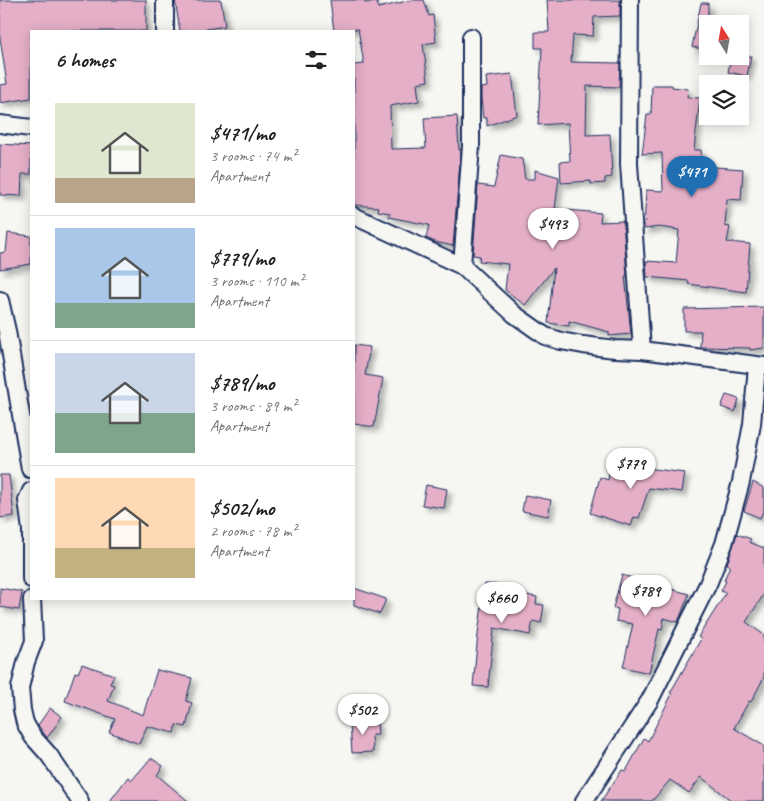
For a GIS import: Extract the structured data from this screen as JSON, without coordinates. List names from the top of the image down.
{
  "north": "top",
  "page": {
    "heading": "6 homes",
    "list": [
      {
        "name": "$471/mo",
        "note": "3 rooms · 74 m² · Apartment"
      },
      {
        "name": "$779/mo",
        "note": "3 rooms · 110 m² · Apartment"
      },
      {
        "name": "$789/mo",
        "note": "3 rooms · 89 m² · Apartment"
      },
      {
        "name": "$502/mo",
        "note": "2 rooms · 78 m² · Apartment"
      }
    ],
    "price": [
      "$471",
      "$493",
      "$779",
      "$789",
      "$660",
      "$502"
    ]
  }
}
